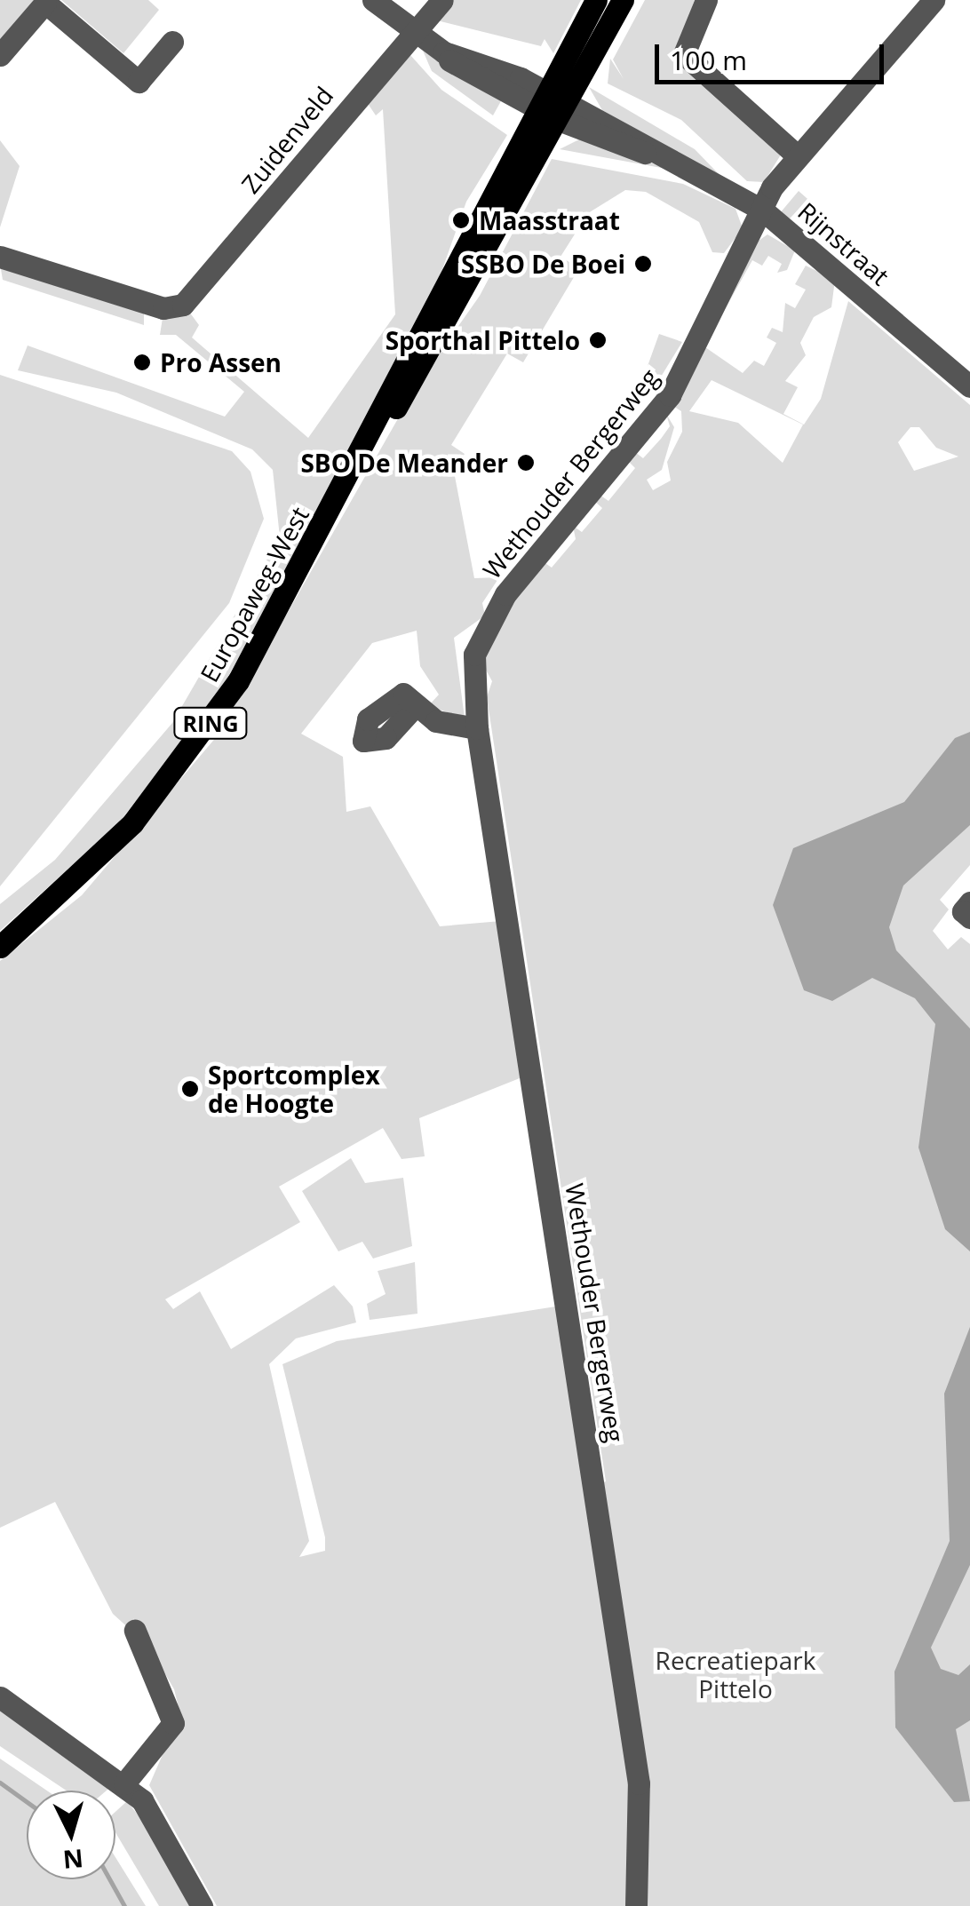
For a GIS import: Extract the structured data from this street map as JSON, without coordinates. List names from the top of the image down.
{
  "streets": {
    "main road": ["Europaweg-West", "RING"],
    "street": ["Zuidenveld", "Rijnstraat", "Wethouder Bergerweg"]
  },
  "crossings": [
    ["Zuidenveld", "Rijnstraat"],
    ["Rijnstraat", "Wethouder Bergerweg"],
    ["Rijnstraat", "Europaweg-West"]
  ],
  "parks": ["Recreatiepark Pittelo"],
  "places": [
    "Maasstraat",
    "SSBO De Boei",
    "Sporthal Pittelo",
    "Pro Assen",
    "SBO De Meander",
    "Sportcomplex de Hoogte"
  ],
  "scale_bar": "100 m",
  "north": "bottom"
}
